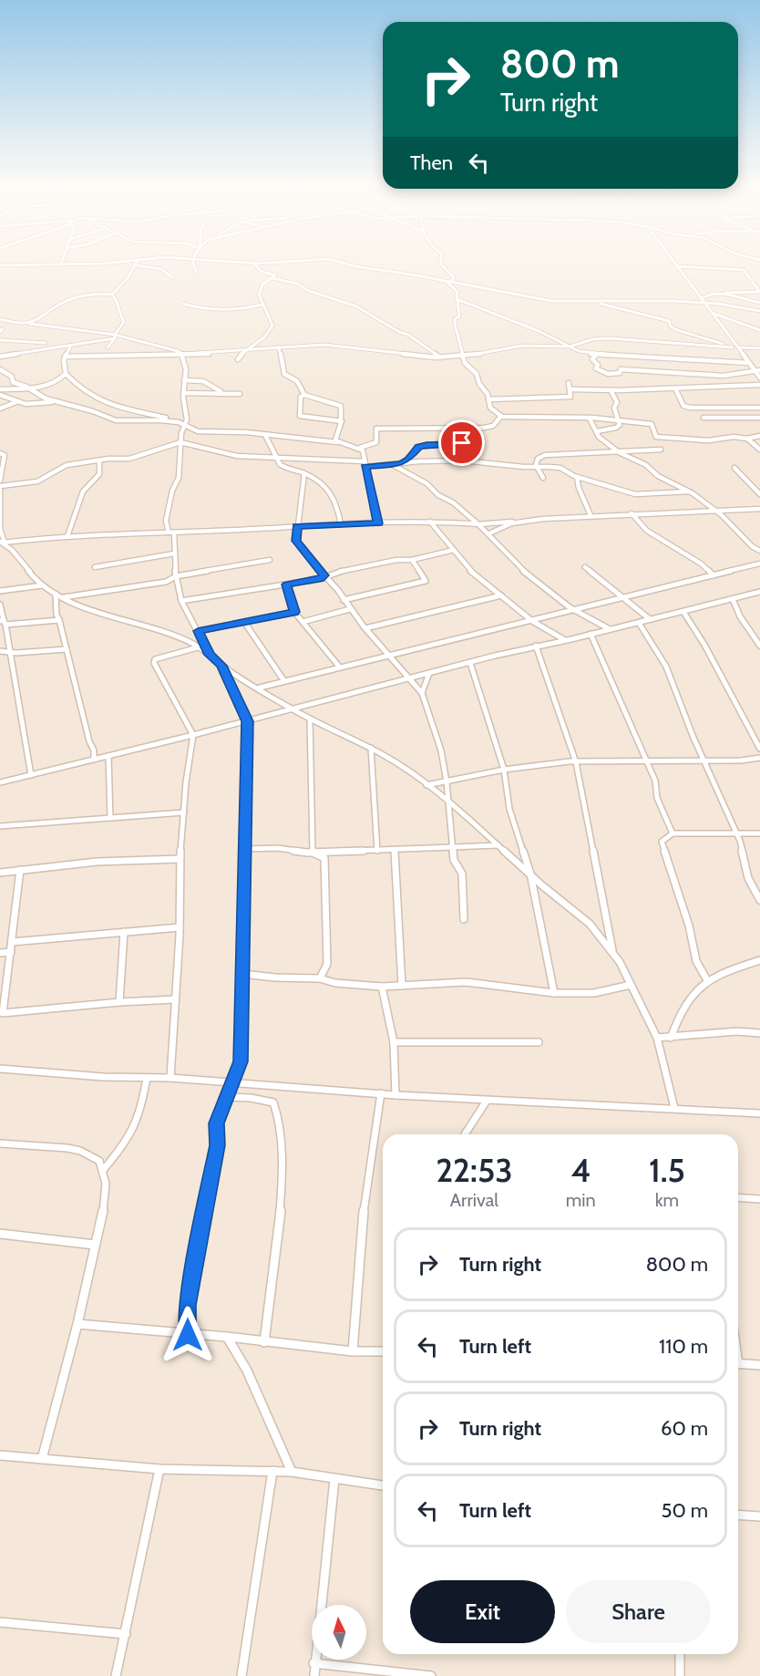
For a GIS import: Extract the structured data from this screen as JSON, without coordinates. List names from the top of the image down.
{
  "north": "top",
  "page": {
    "turn": ["800 m", "Turn right"],
    "then": "Then",
    "eta": [
      "22:53",
      "Arrival",
      "4",
      "min",
      "1.5",
      "km"
    ],
    "list": [
      {
        "name": "Turn right",
        "value": "800 m"
      },
      {
        "name": "Turn left",
        "value": "110 m"
      },
      {
        "name": "Turn right",
        "value": "60 m"
      },
      {
        "name": "Turn left",
        "value": "50 m"
      }
    ],
    "buttons": ["Exit", "Share"]
  }
}
